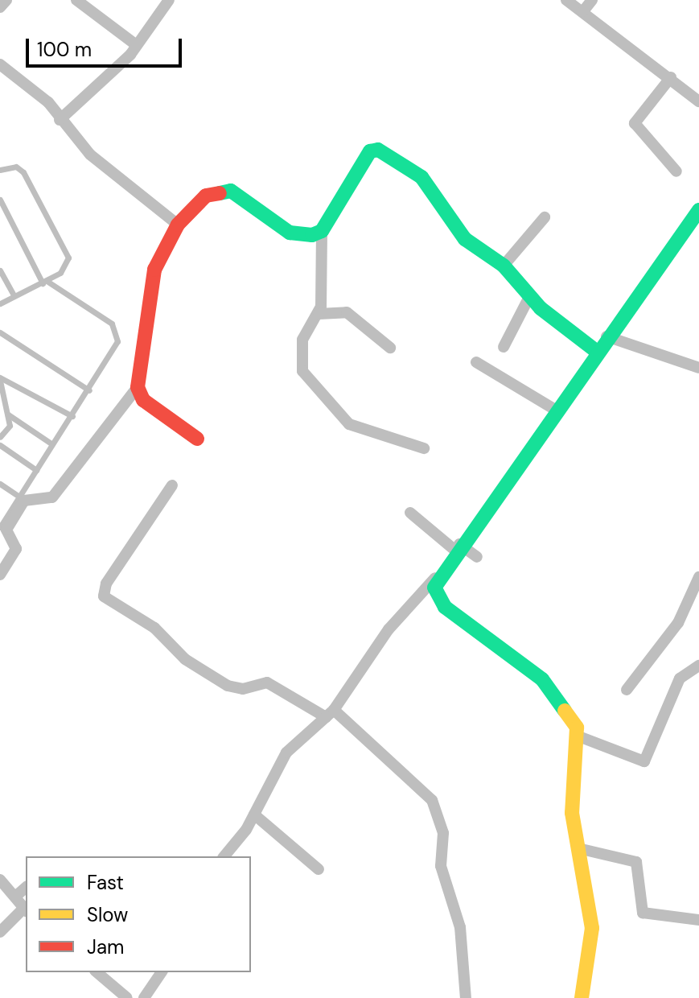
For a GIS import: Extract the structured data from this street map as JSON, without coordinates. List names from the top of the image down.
{
  "legend": ["Fast", "Slow", "Jam"],
  "scale_bar": "100 m"
}
